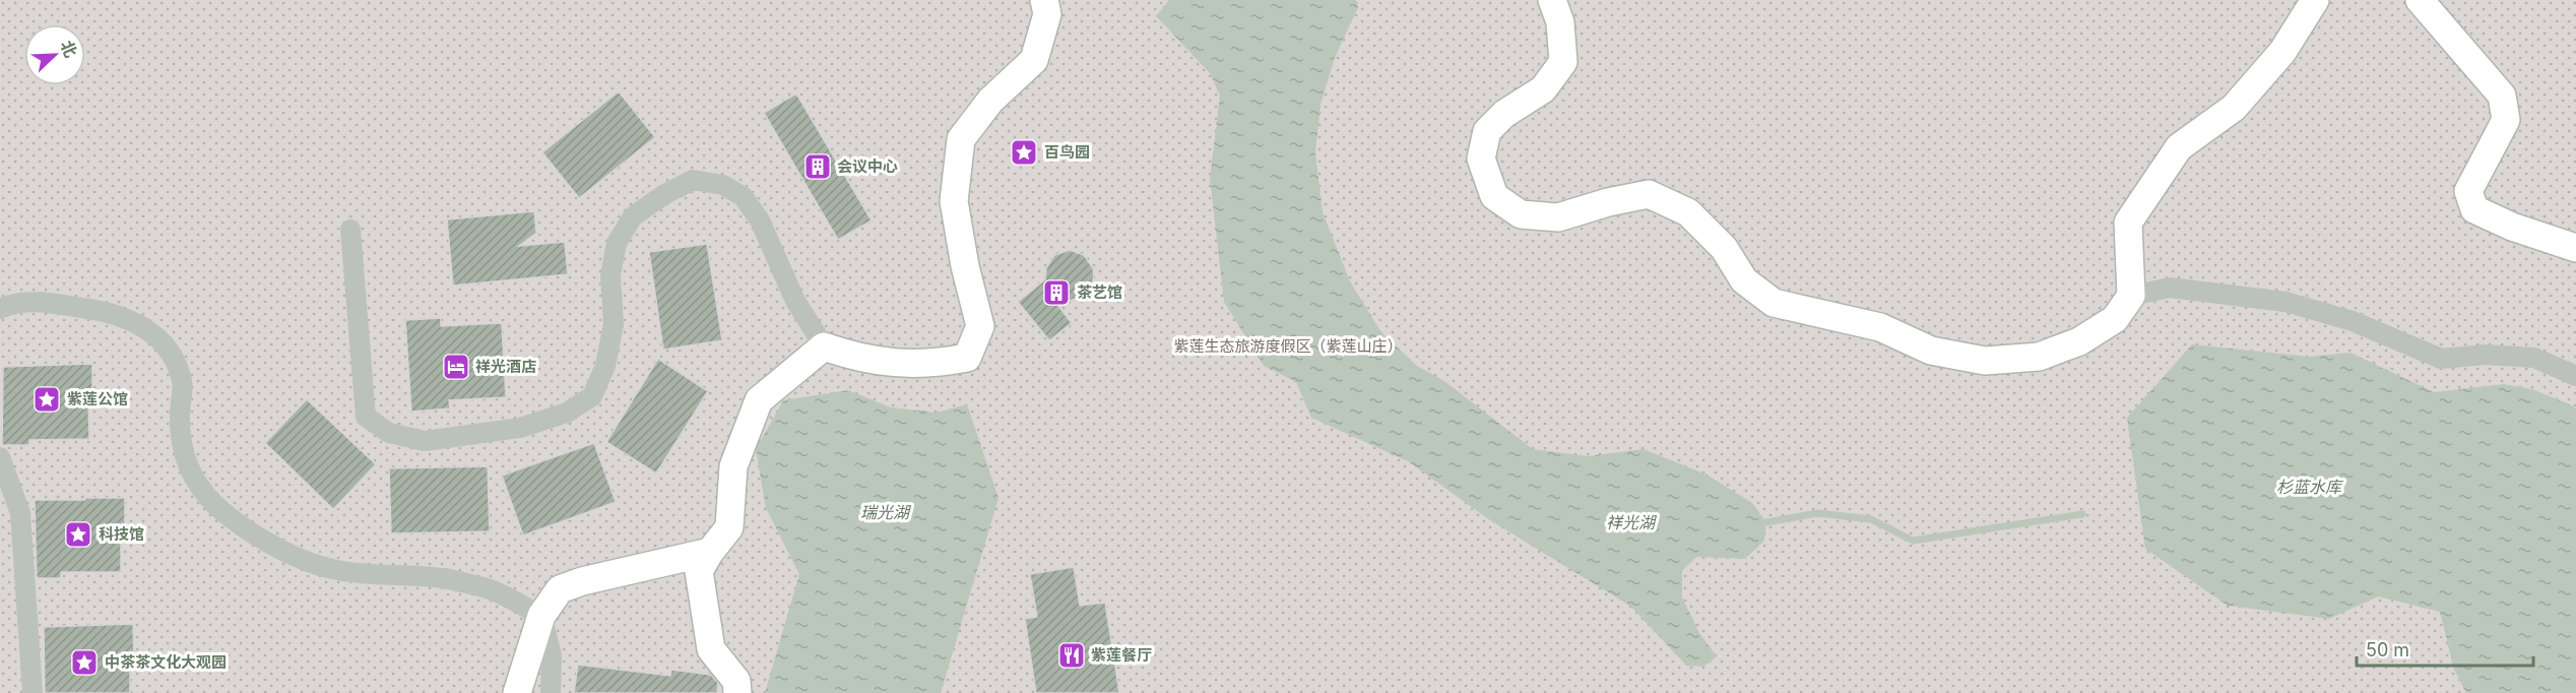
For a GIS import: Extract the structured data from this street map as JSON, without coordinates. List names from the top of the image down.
{
  "water": ["杉蓝水库", "瑞光湖", "祥光湖"],
  "parks": ["紫莲生态旅游度假区（紫莲山庄）"],
  "places": {
    "place": [
      "百鸟园",
      "紫莲公馆",
      "科技馆",
      "中茶茶文化大观园"
    ],
    "building": ["会议中心", "茶艺馆"],
    "hotel": ["祥光酒店"],
    "restaurant": ["紫莲餐厅"]
  },
  "scale_bar": "50 m",
  "north": "top right"
}
